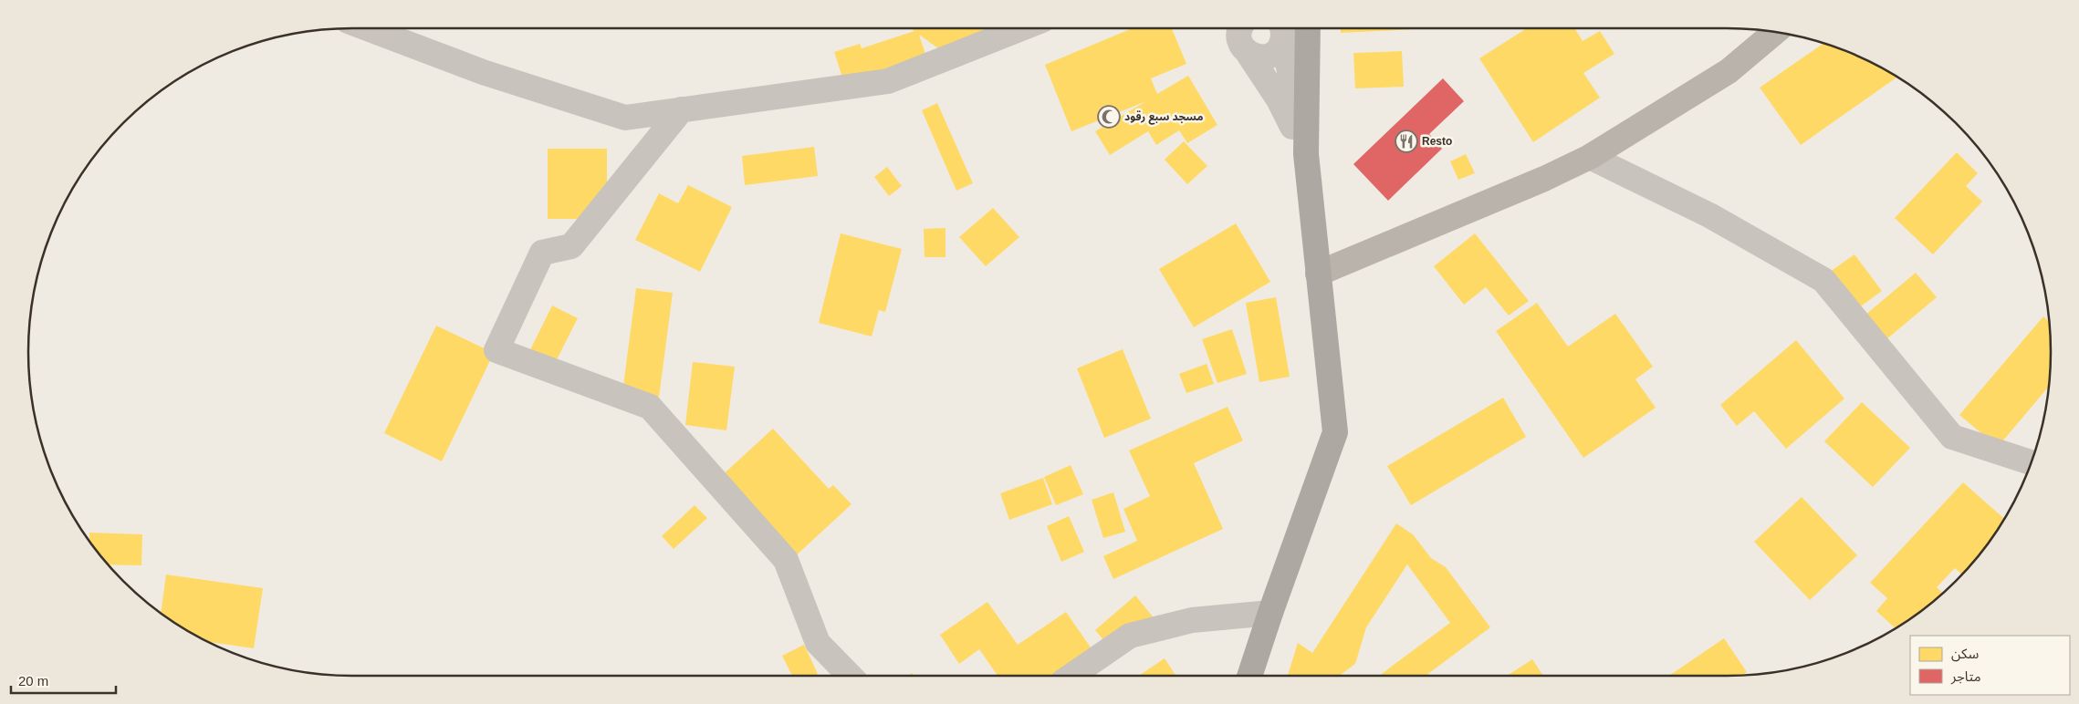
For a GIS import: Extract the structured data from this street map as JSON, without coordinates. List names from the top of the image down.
{
  "places": {
    "mosque": ["مسجد سبع رقود"],
    "restaurant": ["Resto"]
  },
  "legend": ["سكن", "متاجر"],
  "scale_bar": "20 m"
}
